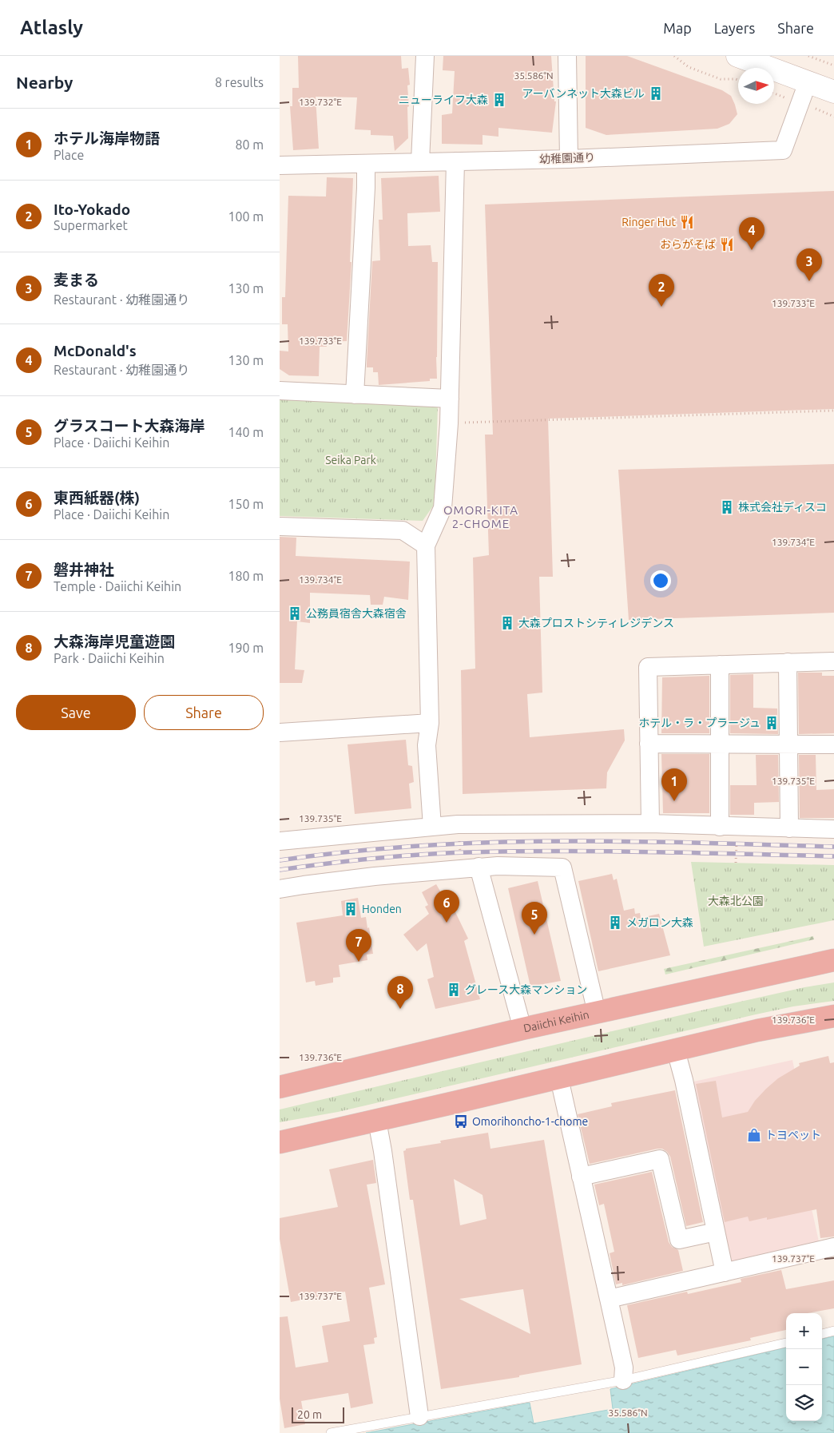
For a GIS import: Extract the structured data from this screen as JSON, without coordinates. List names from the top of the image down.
{
  "streets": {
    "highway": ["Daiichi Keihin"],
    "street": ["幼稚園通り"]
  },
  "districts": ["OMORI-KITA 2-CHOME"],
  "parks": ["Seika Park", "大森北公園"],
  "places": {
    "building": [
      "アーバンネット大森ビル",
      "ニューライフ大森",
      "株式会社ディスコ",
      "公務員宿舎大森宿舎",
      "大森プロストシティレジデンス",
      "ホテル・ラ・プラージュ",
      "Honden",
      "メガロン大森",
      "グレース大森マンション"
    ],
    "restaurant": ["Ringer Hut", "おらがそば"],
    "bus stop": ["Omorihoncho-1-chome"],
    "shop": ["トヨペット"]
  },
  "scale_bar": "20 m",
  "north": "right",
  "page": {
    "header": "Atlasly",
    "nav": ["Map", "Layers", "Share"],
    "heading": ["Nearby", "8 results"],
    "list": [
      {
        "mark": "1",
        "name": "ホテル海岸物語",
        "note": "Place",
        "value": "80 m"
      },
      {
        "mark": "2",
        "name": "Ito-Yokado",
        "note": "Supermarket",
        "value": "100 m"
      },
      {
        "mark": "3",
        "name": "麦まる",
        "note": "Restaurant · 幼稚園通り",
        "value": "130 m"
      },
      {
        "mark": "4",
        "name": "McDonald's",
        "note": "Restaurant · 幼稚園通り",
        "value": "130 m"
      },
      {
        "mark": "5",
        "name": "グラスコート大森海岸",
        "note": "Place · Daiichi Keihin",
        "value": "140 m"
      },
      {
        "mark": "6",
        "name": "東西紙器(株)",
        "note": "Place · Daiichi Keihin",
        "value": "150 m"
      },
      {
        "mark": "7",
        "name": "磐井神社",
        "note": "Temple · Daiichi Keihin",
        "value": "180 m"
      },
      {
        "mark": "8",
        "name": "大森海岸児童遊園",
        "note": "Park · Daiichi Keihin",
        "value": "190 m"
      }
    ],
    "pins": [
      "4",
      "3",
      "2",
      "1",
      "6",
      "5",
      "7",
      "8"
    ],
    "buttons": ["Save", "Share"],
    "map_buttons": ["+", "−"],
    "scale": "20 m"
  },
  "coordinates": [
    "35.586°N",
    "139.732°E",
    "139.733°E",
    "139.734°E",
    "139.735°E",
    "139.736°E",
    "139.737°E"
  ]
}
